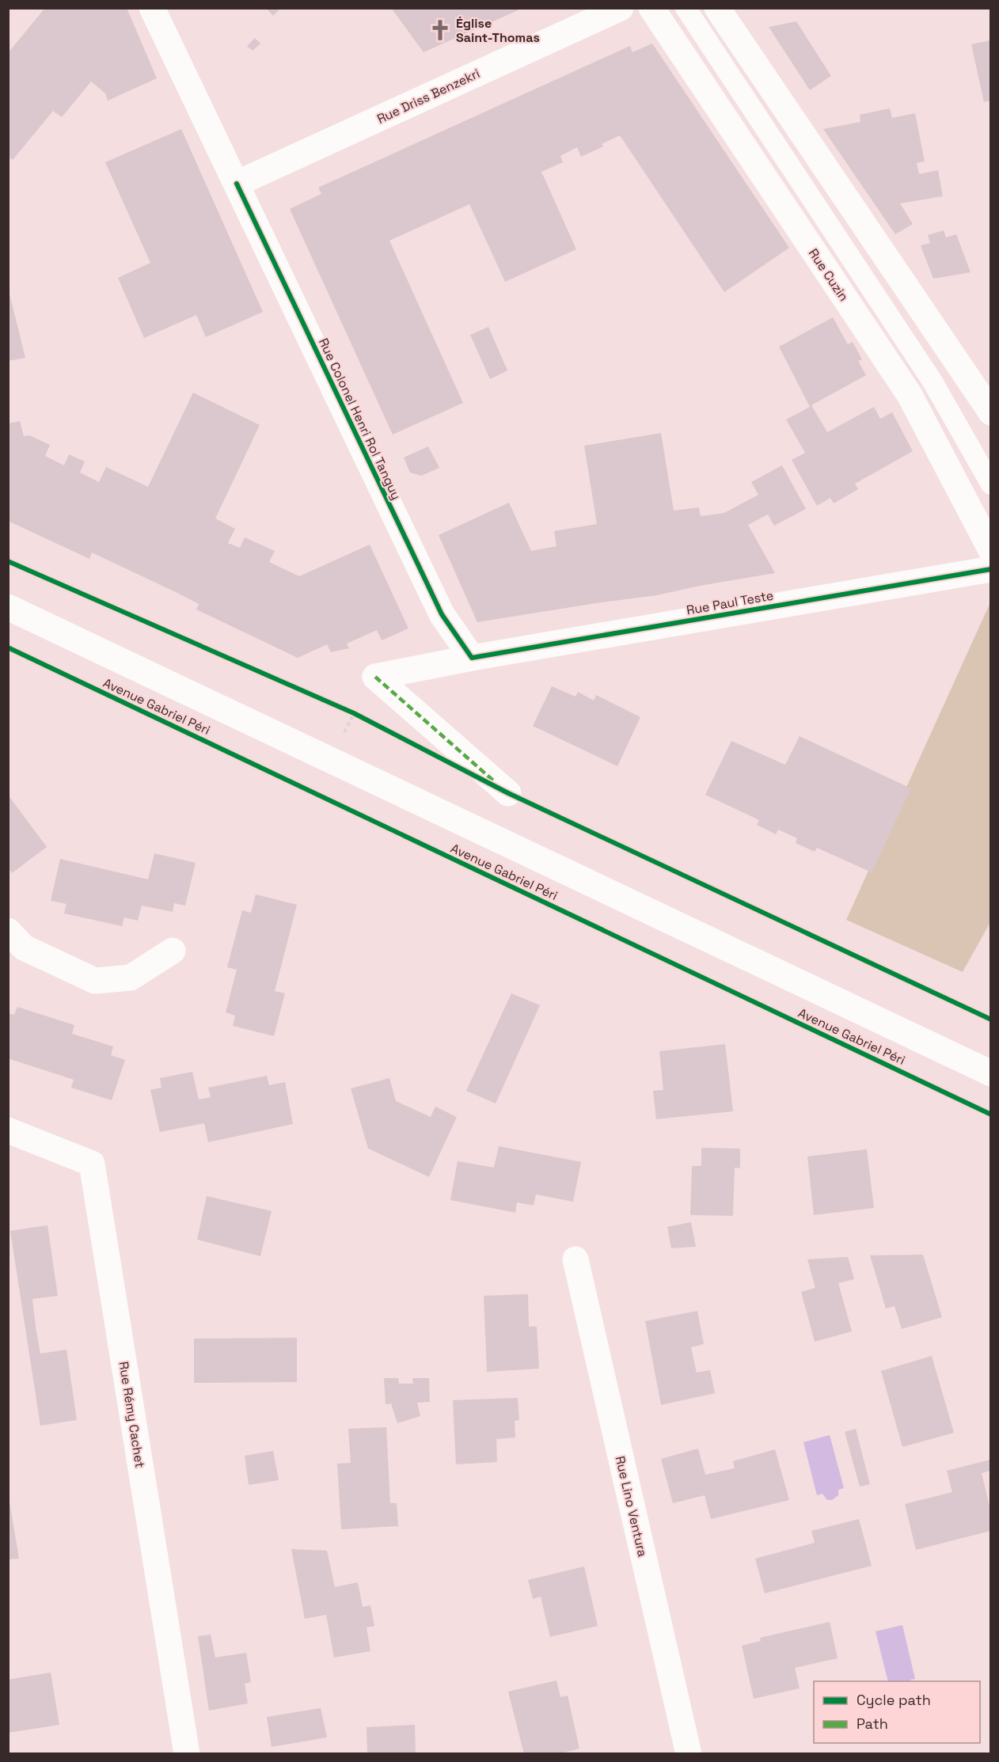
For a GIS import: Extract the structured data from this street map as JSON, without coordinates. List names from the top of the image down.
{
  "streets": {
    "street": [
      "Rue Driss Benzekri",
      "Rue Cuzin",
      "Rue Colonel Henri Rol Tanguy",
      "Rue Paul Teste",
      "Avenue Gabriel Péri",
      "Rue Rémy Cachet",
      "Rue Lino Ventura"
    ]
  },
  "crossings": [
    ["Rue Driss Benzekri", "Rue Colonel Henri Rol Tanguy"],
    ["Rue Colonel Henri Rol Tanguy", "Rue Paul Teste"]
  ],
  "places": {
    "church": ["Église Saint-Thomas"]
  },
  "legend": ["Cycle path", "Path"]
}
